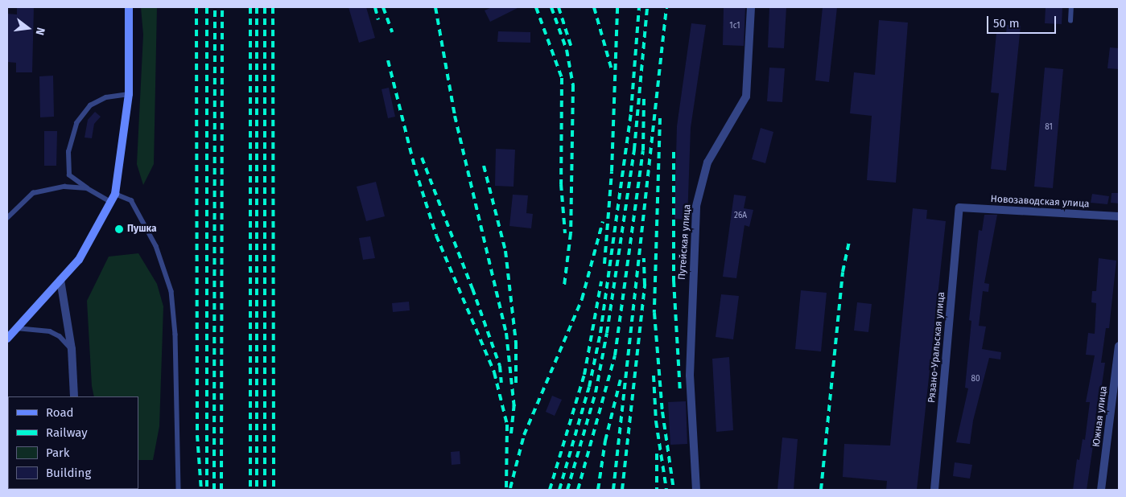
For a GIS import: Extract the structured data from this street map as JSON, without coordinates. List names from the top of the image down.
{
  "streets": {
    "street": [
      "Новозаводская улица",
      "Путейская улица",
      "Рязано-Уральская улица",
      "Южная улица"
    ]
  },
  "crossings": [
    ["Новозаводская улица", "Рязано-Уральская улица"]
  ],
  "places": ["Пушка"],
  "house_numbers": [
    "1с1",
    "81",
    "26А",
    "80"
  ],
  "legend": [
    "Road",
    "Railway",
    "Park",
    "Building"
  ],
  "scale_bar": "50 m",
  "north": "right"
}
